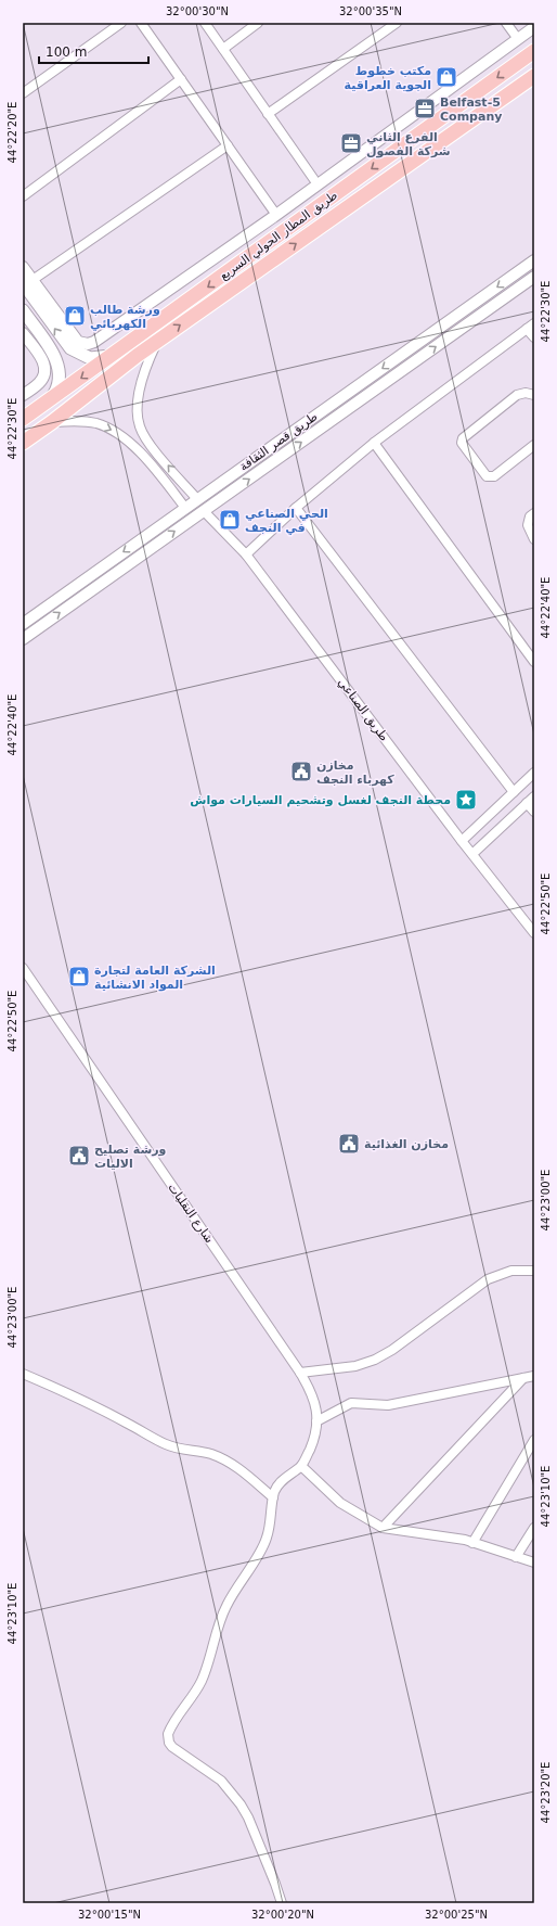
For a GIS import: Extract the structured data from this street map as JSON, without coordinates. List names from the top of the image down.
{
  "streets": {
    "highway": ["طريق المطار الحولي السريع"],
    "street": ["طريق قصر الثقافة", "طريق الصناعي", "شارع النقليات"]
  },
  "crossings": [
    ["طريق قصر الثقافة", "طريق الصناعي"]
  ],
  "places": {
    "shop": [
      "مكتب خطوط الجوية العراقية",
      "ورشة طالب الكهربائي",
      "الحي الصناعي في النجف",
      "الشركة العامة لتجارة المواد الانشائية"
    ],
    "office": ["Belfast-5 Company", "الفرع الثاني شركة الفصول"],
    "public building": ["مخازن كهرباء النجف", "مخازن الغذائية", "ورشة تصليح الاليات"],
    "place": ["محطة النجف لغسل وتشحيم السيارات مواش"]
  },
  "scale_bar": "100 m",
  "coordinates": [
    "32°00'30\"N",
    "32°00'35\"N",
    "44°22'20\"E",
    "44°22'30\"E",
    "44°22'40\"E",
    "44°22'50\"E",
    "44°23'00\"E",
    "44°23'10\"E",
    "44°23'20\"E",
    "32°00'15\"N",
    "32°00'20\"N",
    "32°00'25\"N"
  ]
}
